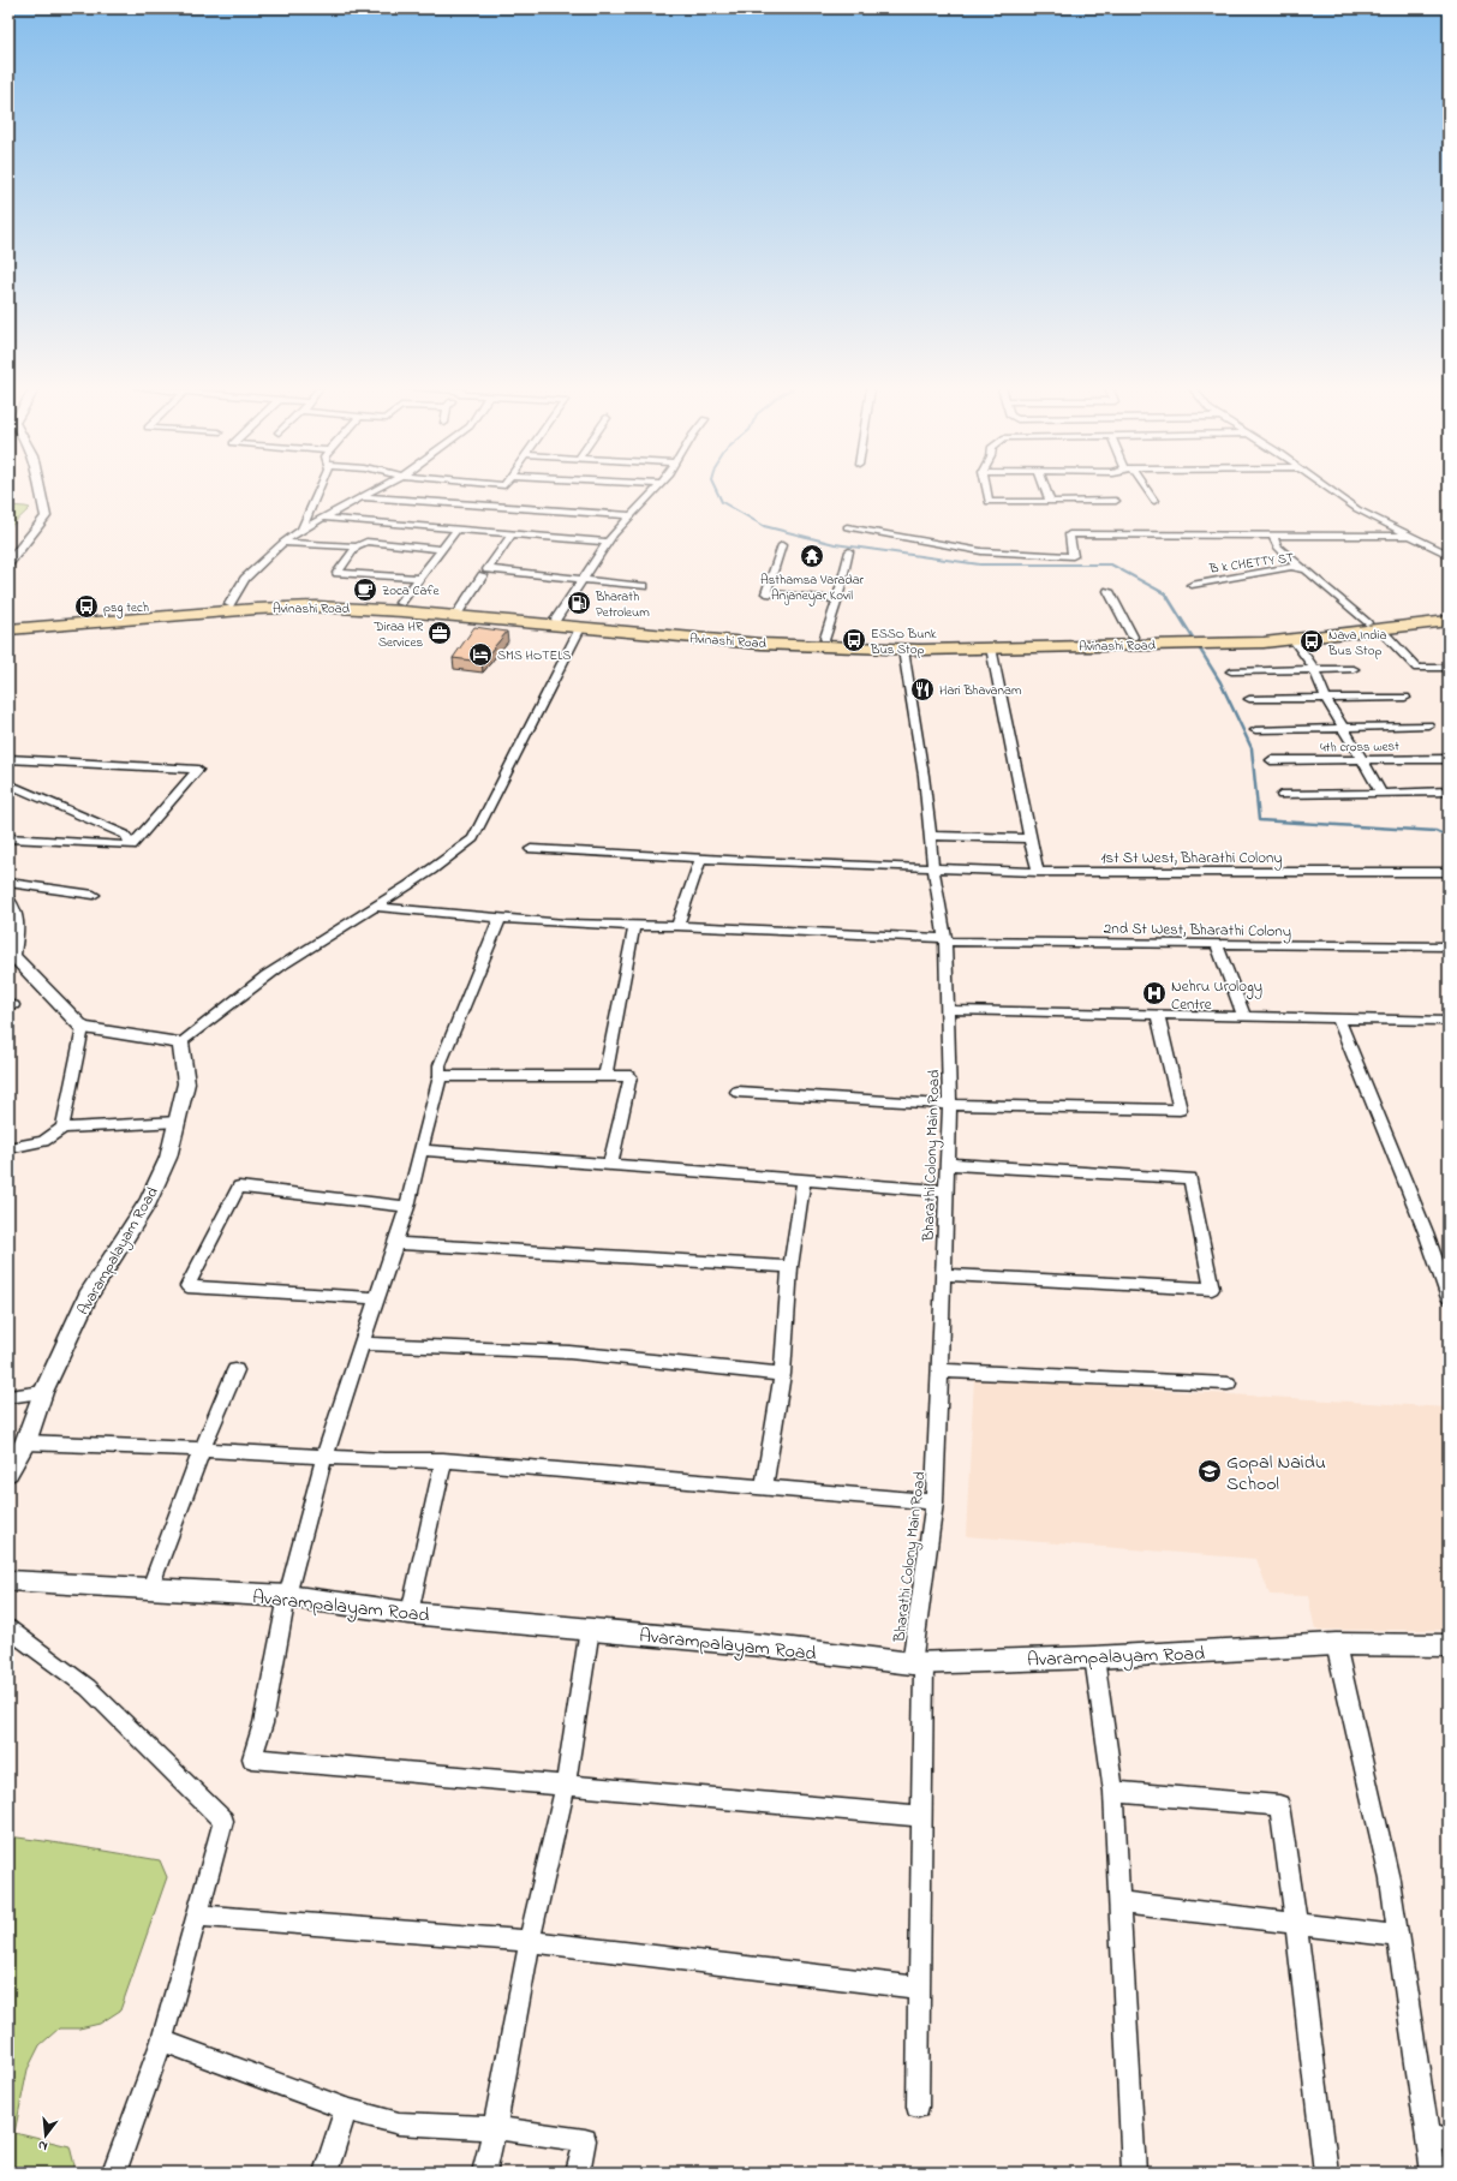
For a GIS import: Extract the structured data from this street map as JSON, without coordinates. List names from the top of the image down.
{
  "streets": {
    "main road": ["Avinashi Road"],
    "street": [
      "B k CHETTY ST",
      "4th cross west",
      "1st St West, Bharathi Colony",
      "2nd St West, Bharathi Colony",
      "Bharathi Colony Main Road",
      "Avarampalayam Road"
    ]
  },
  "crossings": [
    ["B k CHETTY ST", "Avinashi Road"],
    ["Avinashi Road", "Bharathi Colony Main Road"],
    ["1st St West, Bharathi Colony", "Bharathi Colony Main Road"],
    ["2nd St West, Bharathi Colony", "Bharathi Colony Main Road"],
    ["Bharathi Colony Main Road", "Avarampalayam Road"]
  ],
  "places": {
    "temple": ["Asthamsa Varadar Anjaneyar Kovil"],
    "cafe": ["Zoca Cafe"],
    "fuel station": ["Bharath Petroleum"],
    "bus stop": ["psg tech", "ESSO Bunk Bus Stop", "Nava India Bus Stop"],
    "office": ["Diraa HR Services"],
    "hotel": ["SMS HOTELS"],
    "restaurant": ["Hari Bhavanam"],
    "hospital": ["Nehru Urology Centre"],
    "school or university": ["Gopal Naidu School"]
  },
  "north": "bottom"
}
